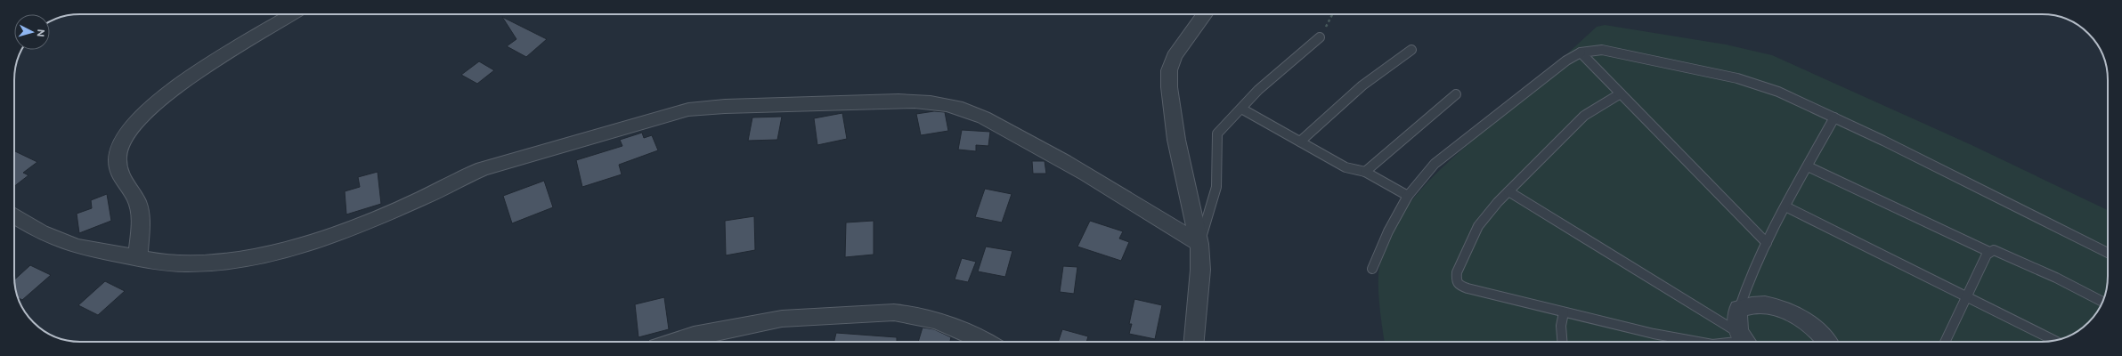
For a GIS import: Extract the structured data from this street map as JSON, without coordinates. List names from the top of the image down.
{
  "north": "right"
}
